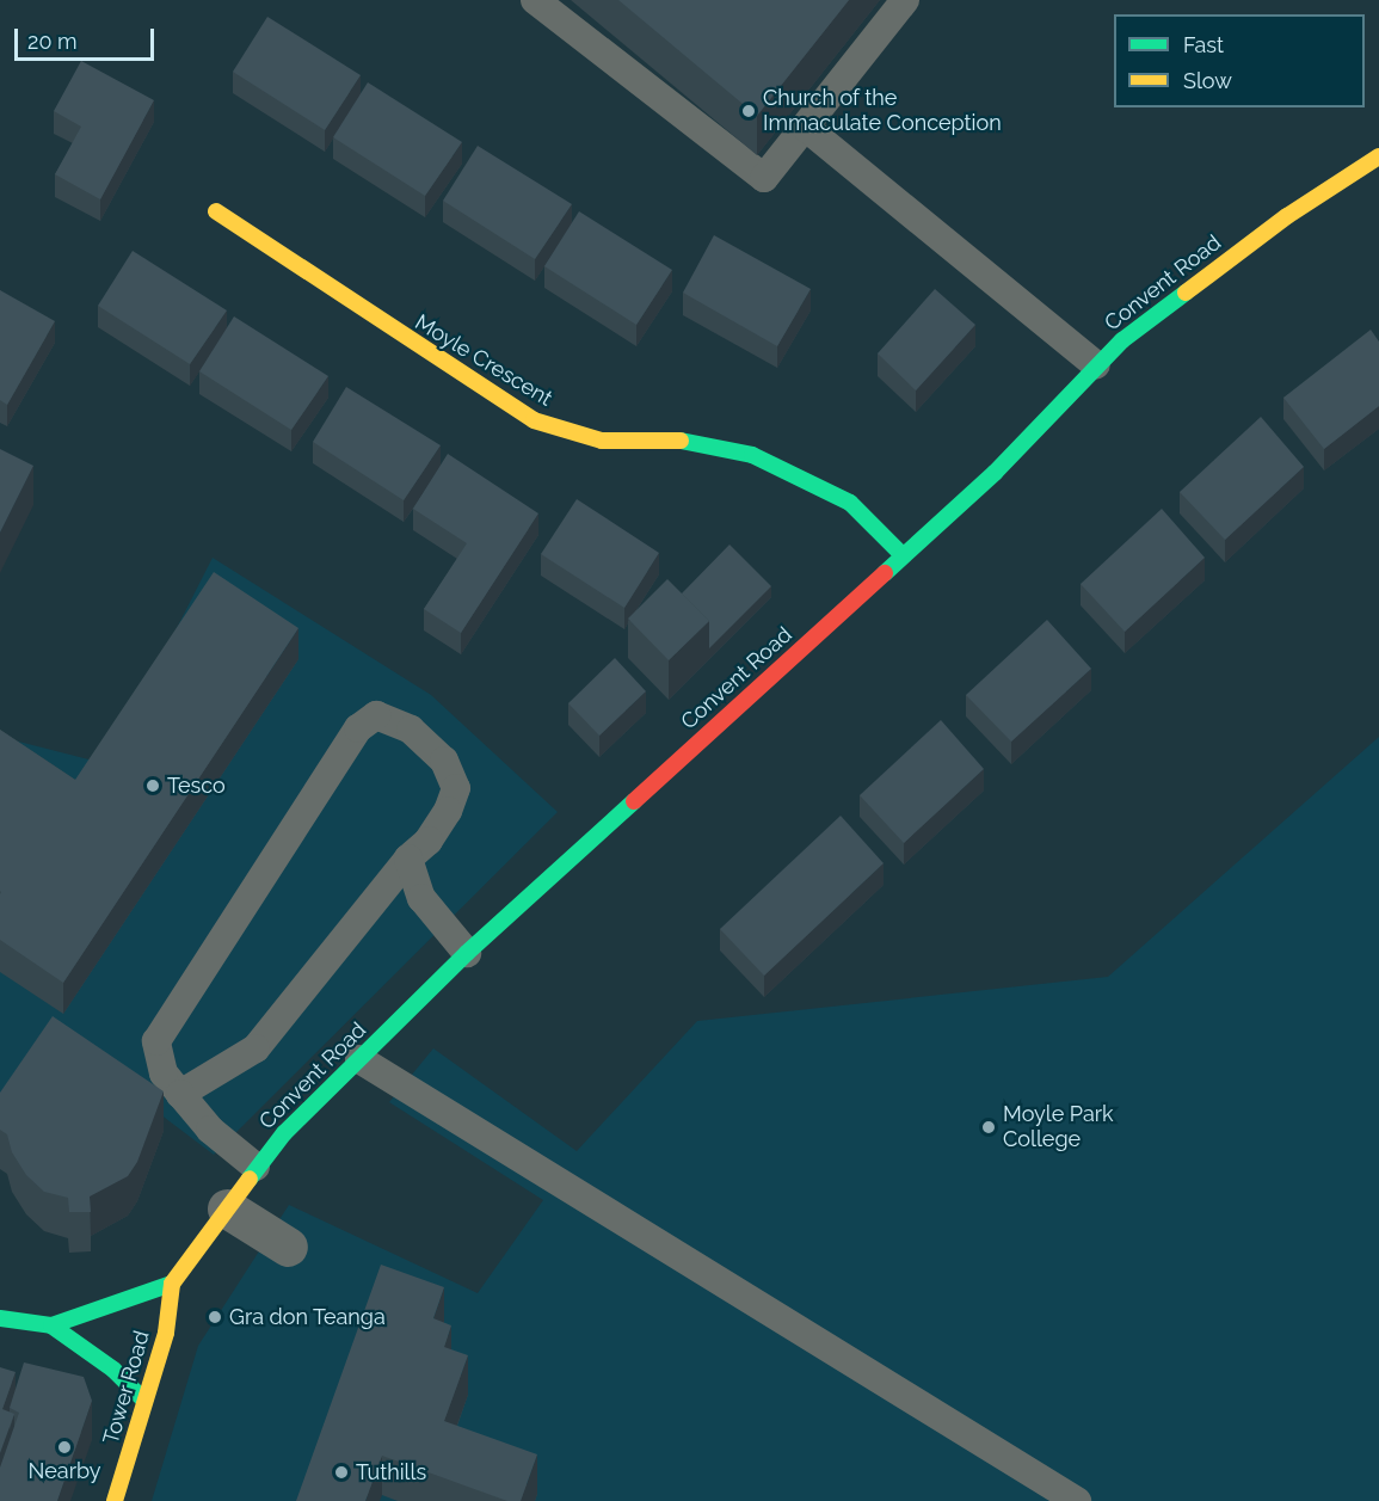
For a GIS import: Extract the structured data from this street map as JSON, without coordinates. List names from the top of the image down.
{
  "streets": {
    "street": ["Convent Road", "Moyle Crescent", "Tower Road"]
  },
  "crossings": [
    ["Convent Road", "Moyle Crescent"],
    ["Convent Road", "Tower Road"]
  ],
  "places": [
    "Church of the Immaculate Conception",
    "Tesco",
    "Moyle Park College",
    "Gra don Teanga",
    "Nearby",
    "Tuthills"
  ],
  "legend": ["Fast", "Slow"],
  "scale_bar": "20 m"
}
